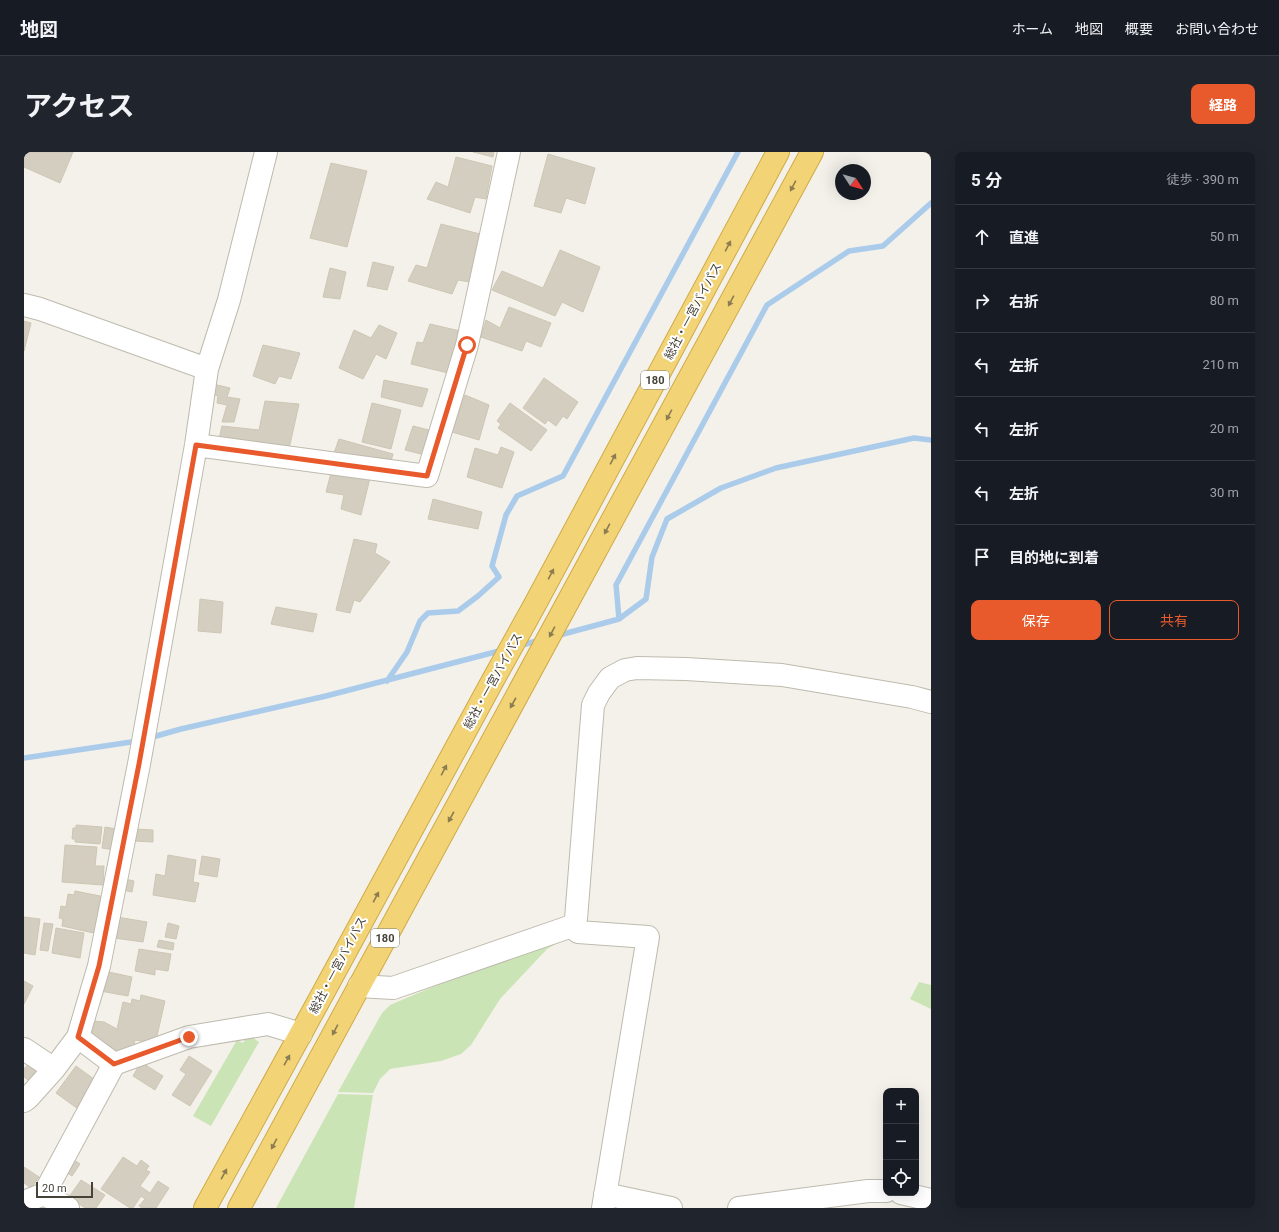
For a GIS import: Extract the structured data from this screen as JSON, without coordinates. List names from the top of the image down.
{
  "streets": {
    "highway": ["総社・一宮バイパス", "180"]
  },
  "scale_bar": "20 m",
  "north": "bottom right",
  "page": {
    "header": "地図",
    "nav": [
      "ホーム",
      "地図",
      "概要",
      "お問い合わせ"
    ],
    "title": "アクセス",
    "buttons": [
      "経路",
      ["保存", "共有"]
    ],
    "heading": ["5 分", "徒歩 · 390 m"],
    "list": [
      ["直進", "50 m"],
      ["右折", "80 m"],
      ["左折", "210 m"],
      ["左折", "20 m"],
      ["左折", "30 m"],
      "目的地に到着"
    ],
    "map_buttons": ["+", "−"],
    "scale": "20 m"
  }
}
